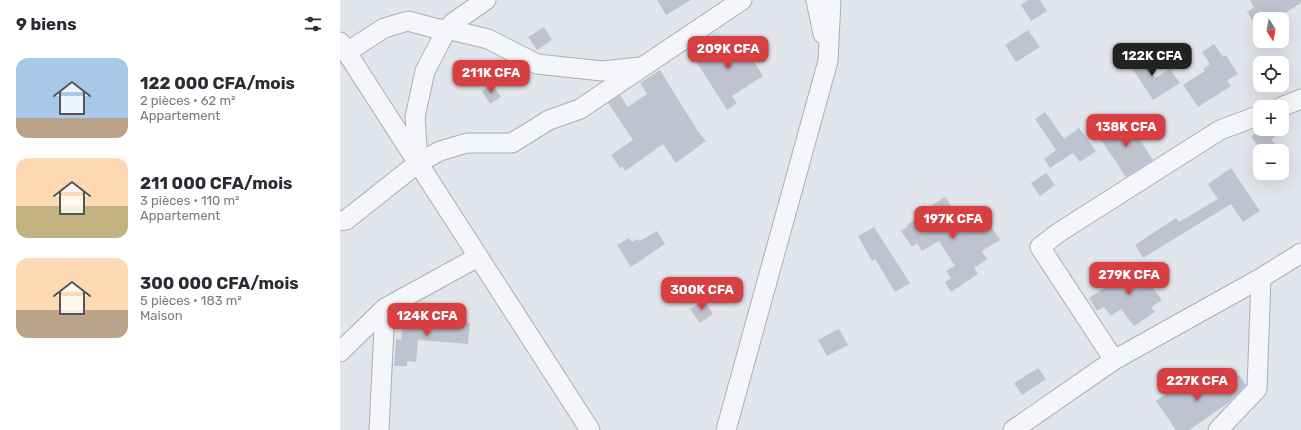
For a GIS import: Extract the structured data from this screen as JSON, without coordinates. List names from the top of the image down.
{
  "north": "bottom",
  "page": {
    "heading": "9 biens",
    "map_buttons": ["+", "−"],
    "price": [
      "209K CFA",
      "122K CFA",
      "211K CFA",
      "138K CFA",
      "197K CFA",
      "279K CFA",
      "300K CFA",
      "124K CFA",
      "227K CFA"
    ],
    "list": [
      {
        "name": "122 000 CFA/mois",
        "note": "2 pièces · 62 m² · Appartement"
      },
      {
        "name": "211 000 CFA/mois",
        "note": "3 pièces · 110 m² · Appartement"
      },
      {
        "name": "300 000 CFA/mois",
        "note": "5 pièces · 183 m² · Maison"
      }
    ]
  }
}
